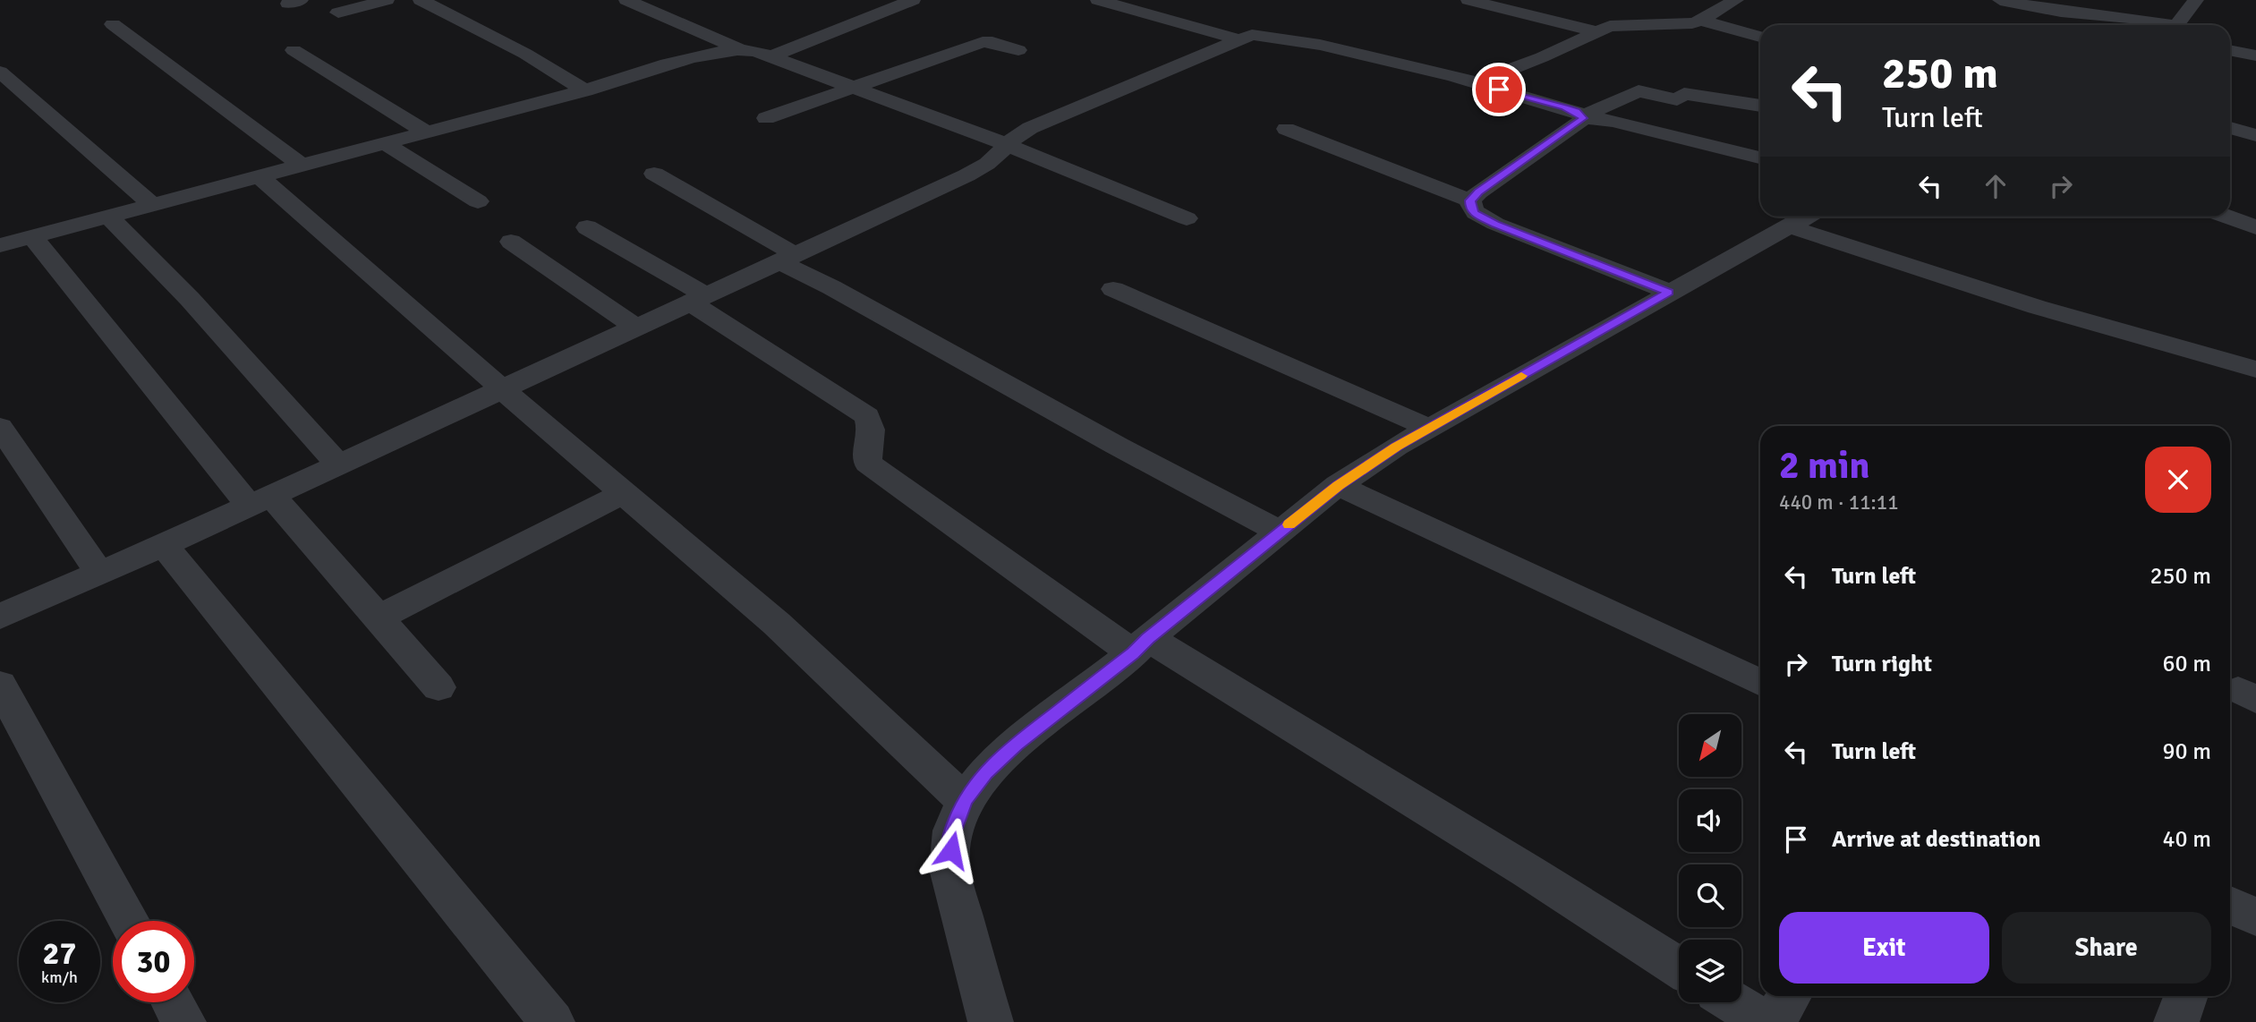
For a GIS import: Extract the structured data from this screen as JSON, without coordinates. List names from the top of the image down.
{
  "north": "bottom left",
  "page": {
    "turn": ["250 m", "Turn left"],
    "heading": ["2 min", "440 m · 11:11"],
    "list": [
      {
        "name": "Turn left",
        "value": "250 m"
      },
      {
        "name": "Turn right",
        "value": "60 m"
      },
      {
        "name": "Turn left",
        "value": "90 m"
      },
      {
        "name": "Arrive at destination",
        "value": "40 m"
      }
    ],
    "buttons": ["Exit", "Share"],
    "speed": "27 km/h",
    "limit": "30"
  }
}
